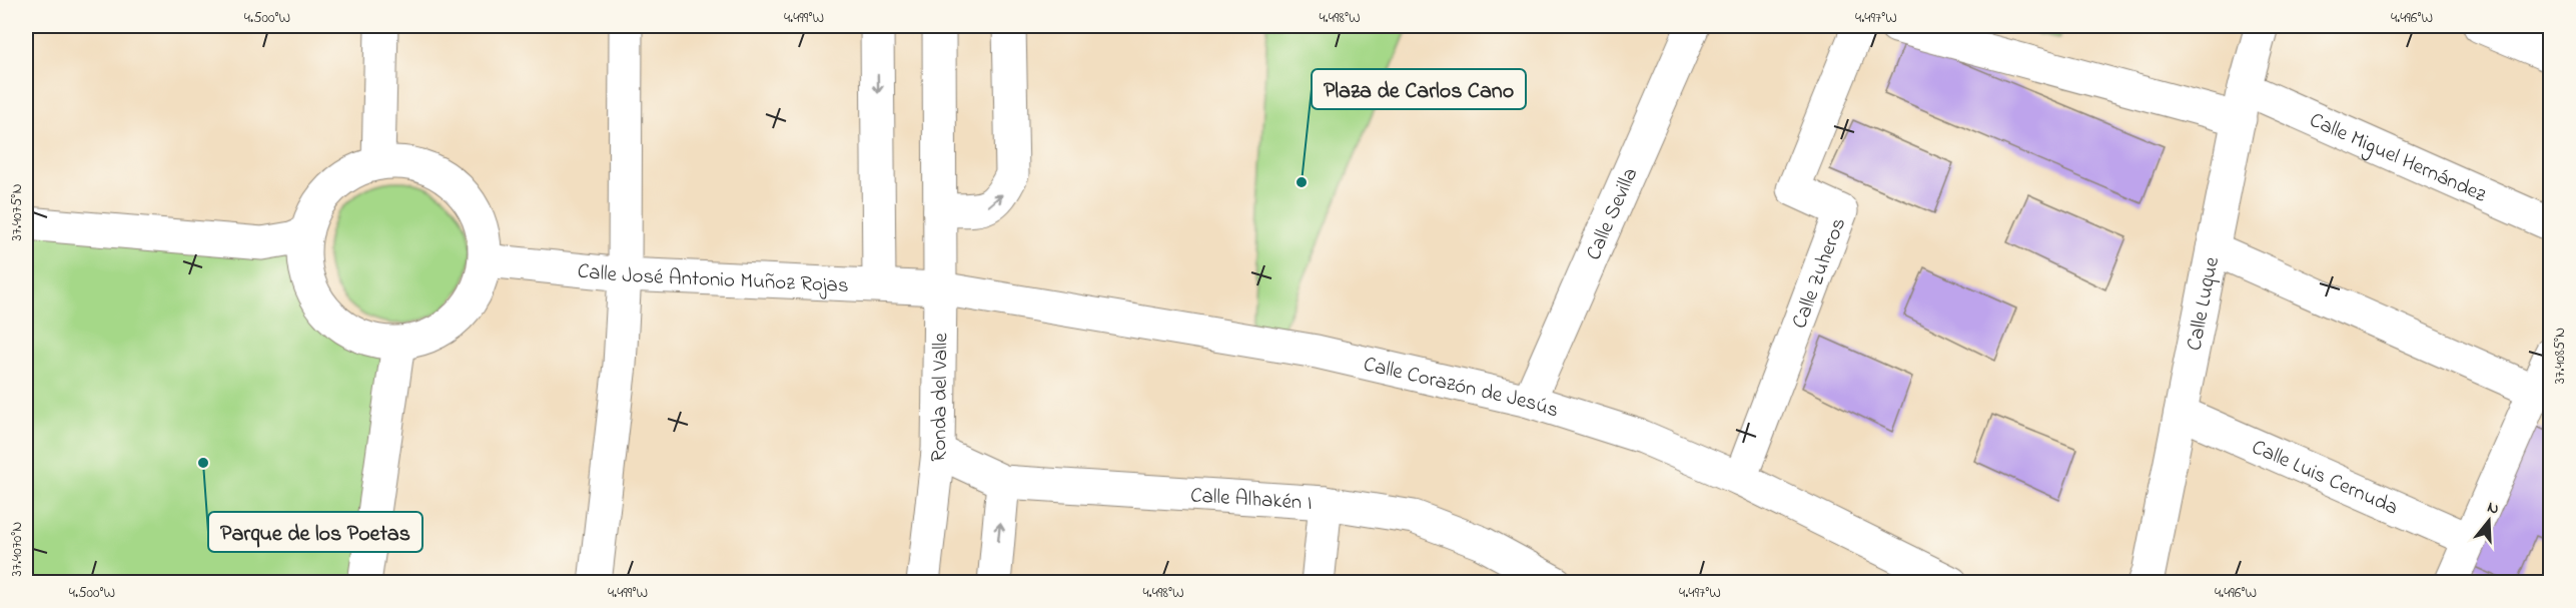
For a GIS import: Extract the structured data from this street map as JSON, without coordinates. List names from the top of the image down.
{
  "streets": {
    "street": [
      "Calle Miguel Hernández",
      "Calle Sevilla",
      "Calle Zuheros",
      "Calle José Antonio Muñoz Rojas",
      "Calle Luque",
      "Calle Corazón de Jesús",
      "Ronda del Valle",
      "Calle Luis Cernuda",
      "Calle Alhakén I"
    ]
  },
  "crossings": [
    ["Calle Miguel Hernández", "Calle Luque"],
    ["Calle Sevilla", "Calle Corazón de Jesús"],
    ["Calle Zuheros", "Calle Corazón de Jesús"],
    ["Calle José Antonio Muñoz Rojas", "Calle Corazón de Jesús"],
    ["Calle José Antonio Muñoz Rojas", "Ronda del Valle"],
    ["Calle Luque", "Calle Luis Cernuda"],
    ["Calle Corazón de Jesús", "Ronda del Valle"],
    ["Ronda del Valle", "Calle Alhakén I"]
  ],
  "places": ["Plaza de Carlos Cano", "Parque de los Poetas"],
  "north": "top",
  "coordinates": [
    "4.500°W",
    "4.499°W",
    "4.498°W",
    "4.497°W",
    "4.496°W",
    "37.4075°N",
    "37.4085°N",
    "37.4070°N"
  ]
}
